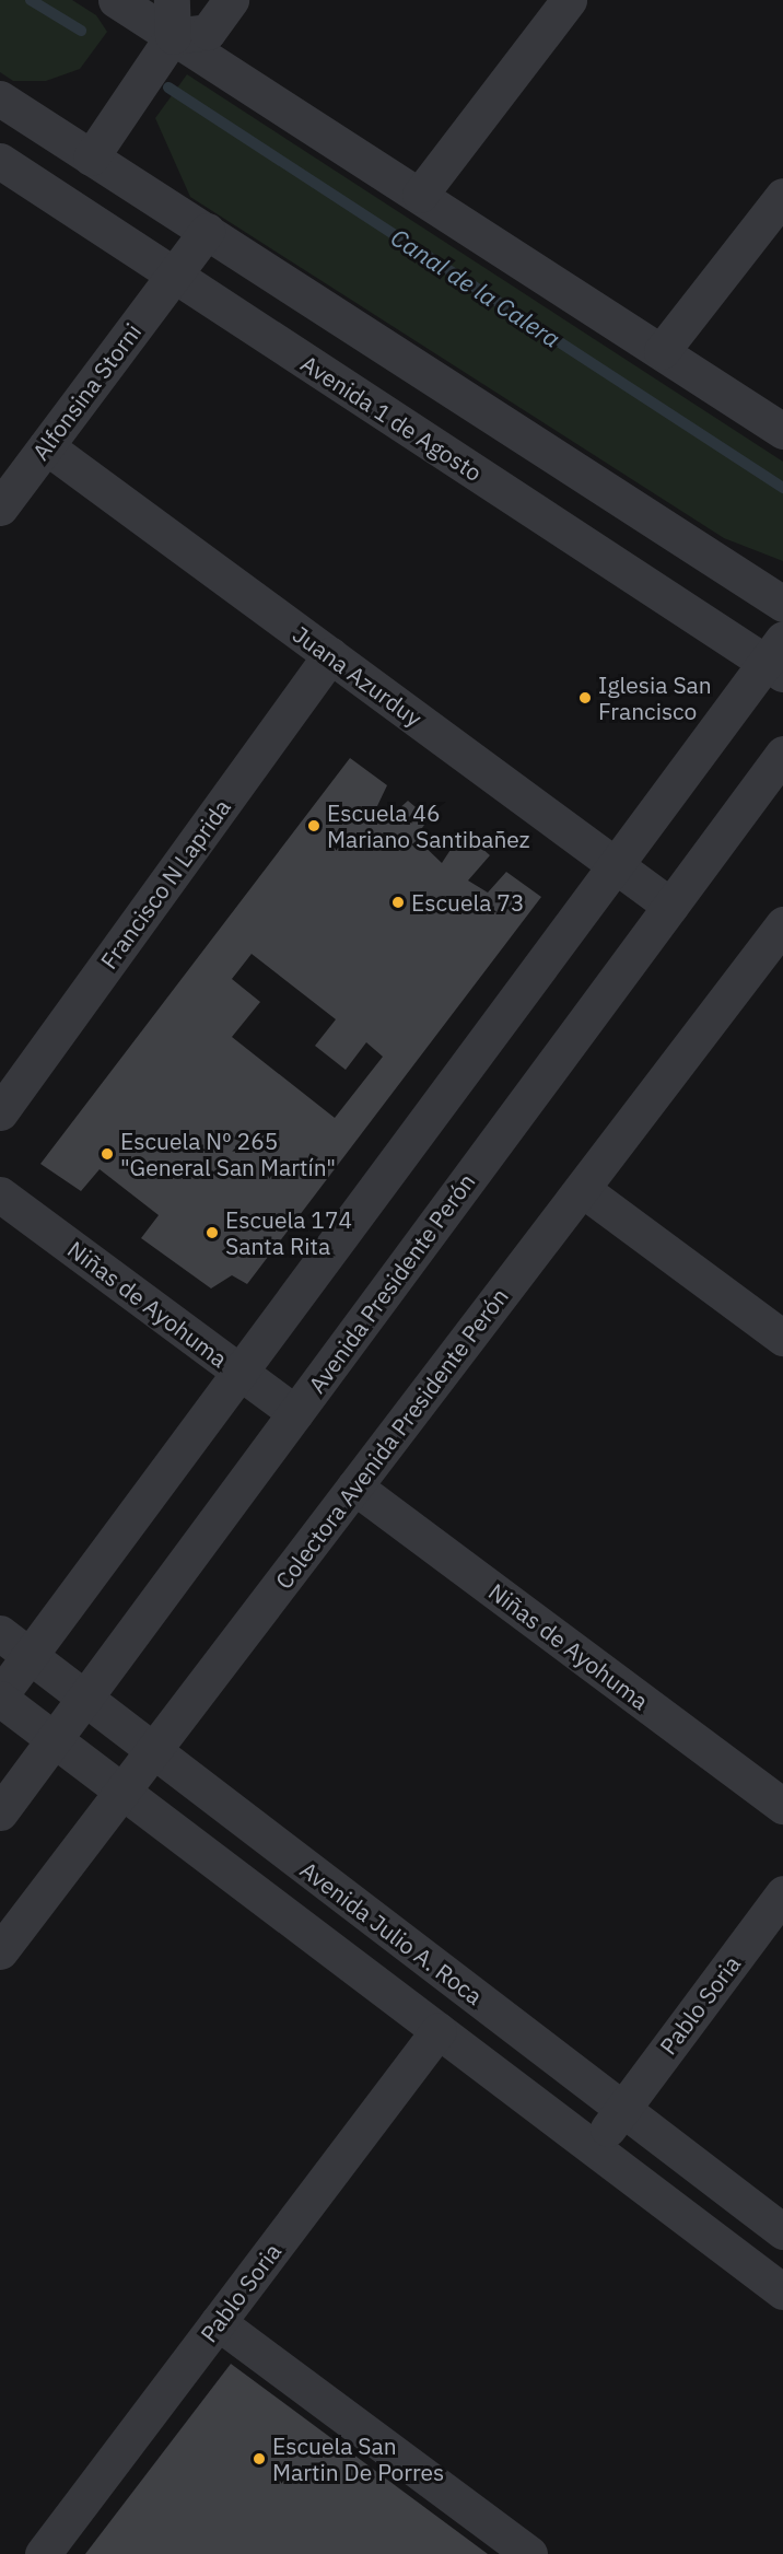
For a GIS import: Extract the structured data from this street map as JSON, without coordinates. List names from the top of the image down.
{
  "streets": {
    "street": [
      "Alfonsina Storni",
      "Avenida 1 de Agosto",
      "Juana Azurduy",
      "Francisco N Laprida",
      "Avenida Presidente Perón",
      "Niñas de Ayohuma",
      "Colectora Avenida Presidente Perón",
      "Avenida Julio A. Roca",
      "Pablo Soria"
    ]
  },
  "crossings": [
    ["Alfonsina Storni", "Avenida 1 de Agosto"],
    ["Alfonsina Storni", "Juana Azurduy"],
    ["Juana Azurduy", "Francisco N Laprida"],
    ["Juana Azurduy", "Avenida Presidente Perón"],
    ["Avenida Presidente Perón", "Niñas de Ayohuma"],
    ["Avenida Presidente Perón", "Avenida Julio A. Roca"],
    ["Niñas de Ayohuma", "Colectora Avenida Presidente Perón"],
    ["Colectora Avenida Presidente Perón", "Avenida Julio A. Roca"],
    ["Avenida Julio A. Roca", "Pablo Soria"]
  ],
  "water": ["Canal de la Calera"],
  "places": [
    "Iglesia San Francisco",
    "Escuela 46 Mariano Santibañez",
    "Escuela 73",
    "Escuela Nº 265 \"General San Martín\"",
    "Escuela 174 Santa Rita",
    "Escuela San Martin De Porres"
  ]
}
